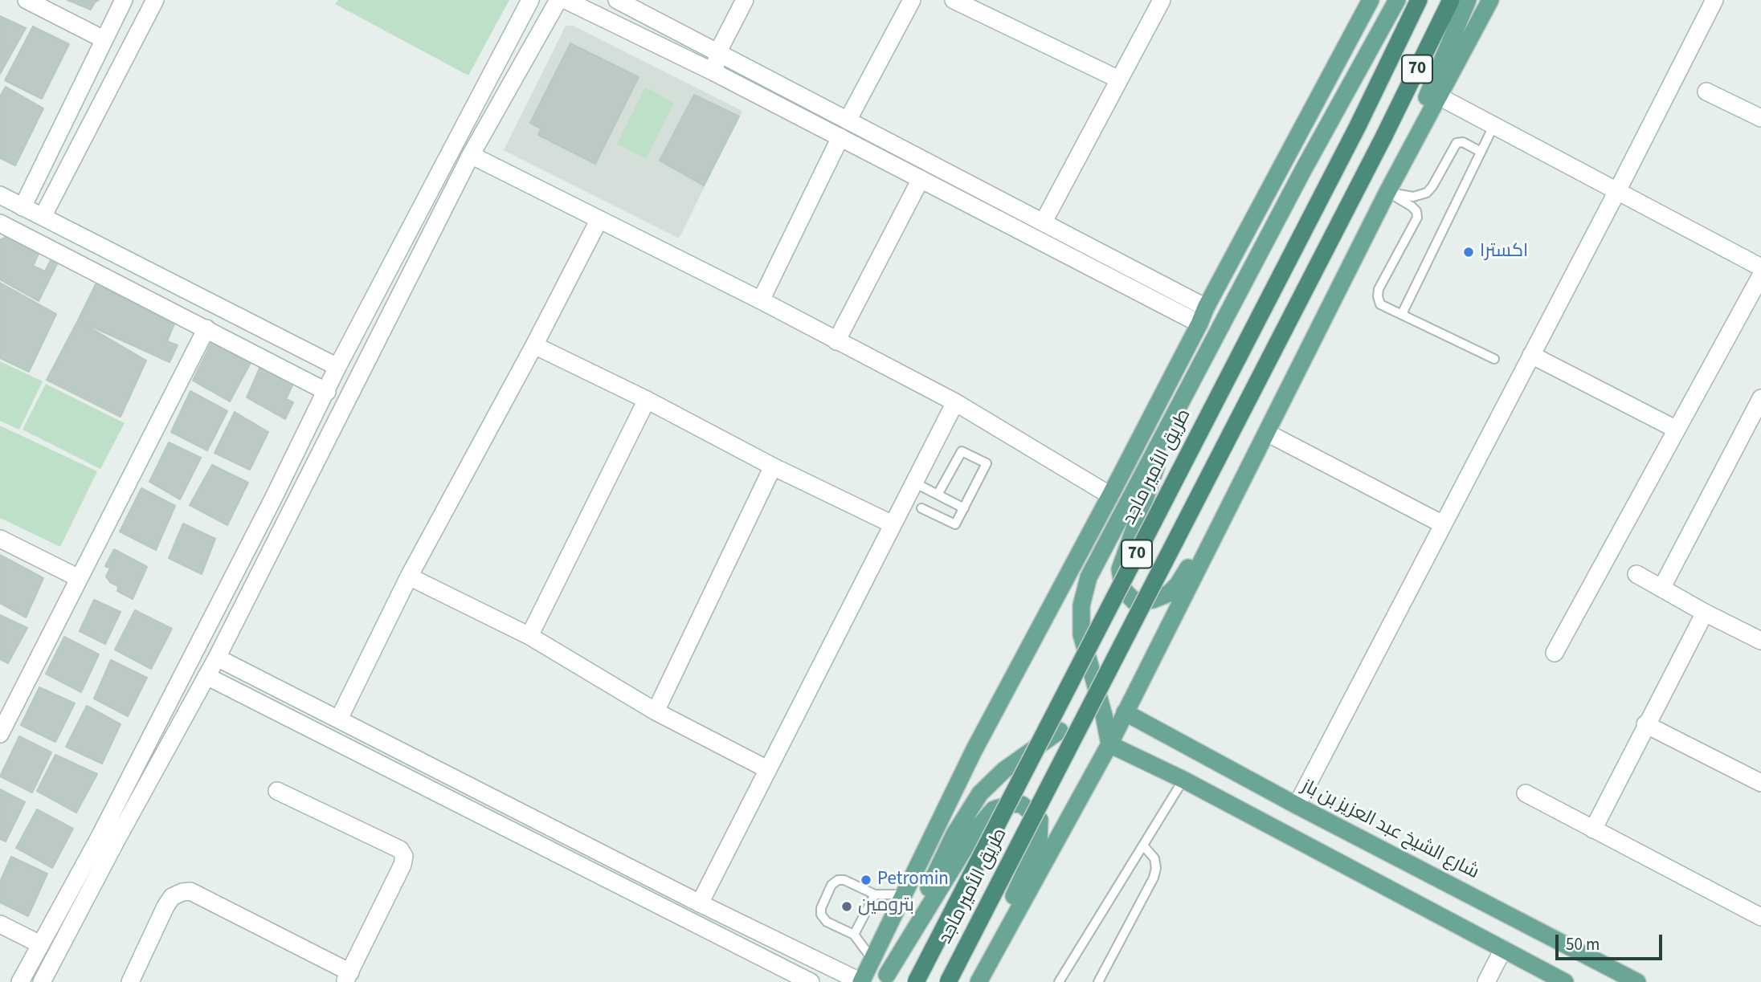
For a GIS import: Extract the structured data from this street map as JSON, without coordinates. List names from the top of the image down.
{
  "streets": {
    "highway": ["70", "طريق الأمير ماجد"],
    "main road": ["شارع الشيخ عبد العزيز بن باز"]
  },
  "places": ["اكسترا", "Petromin", "بترومين"],
  "scale_bar": "50 m"
}
